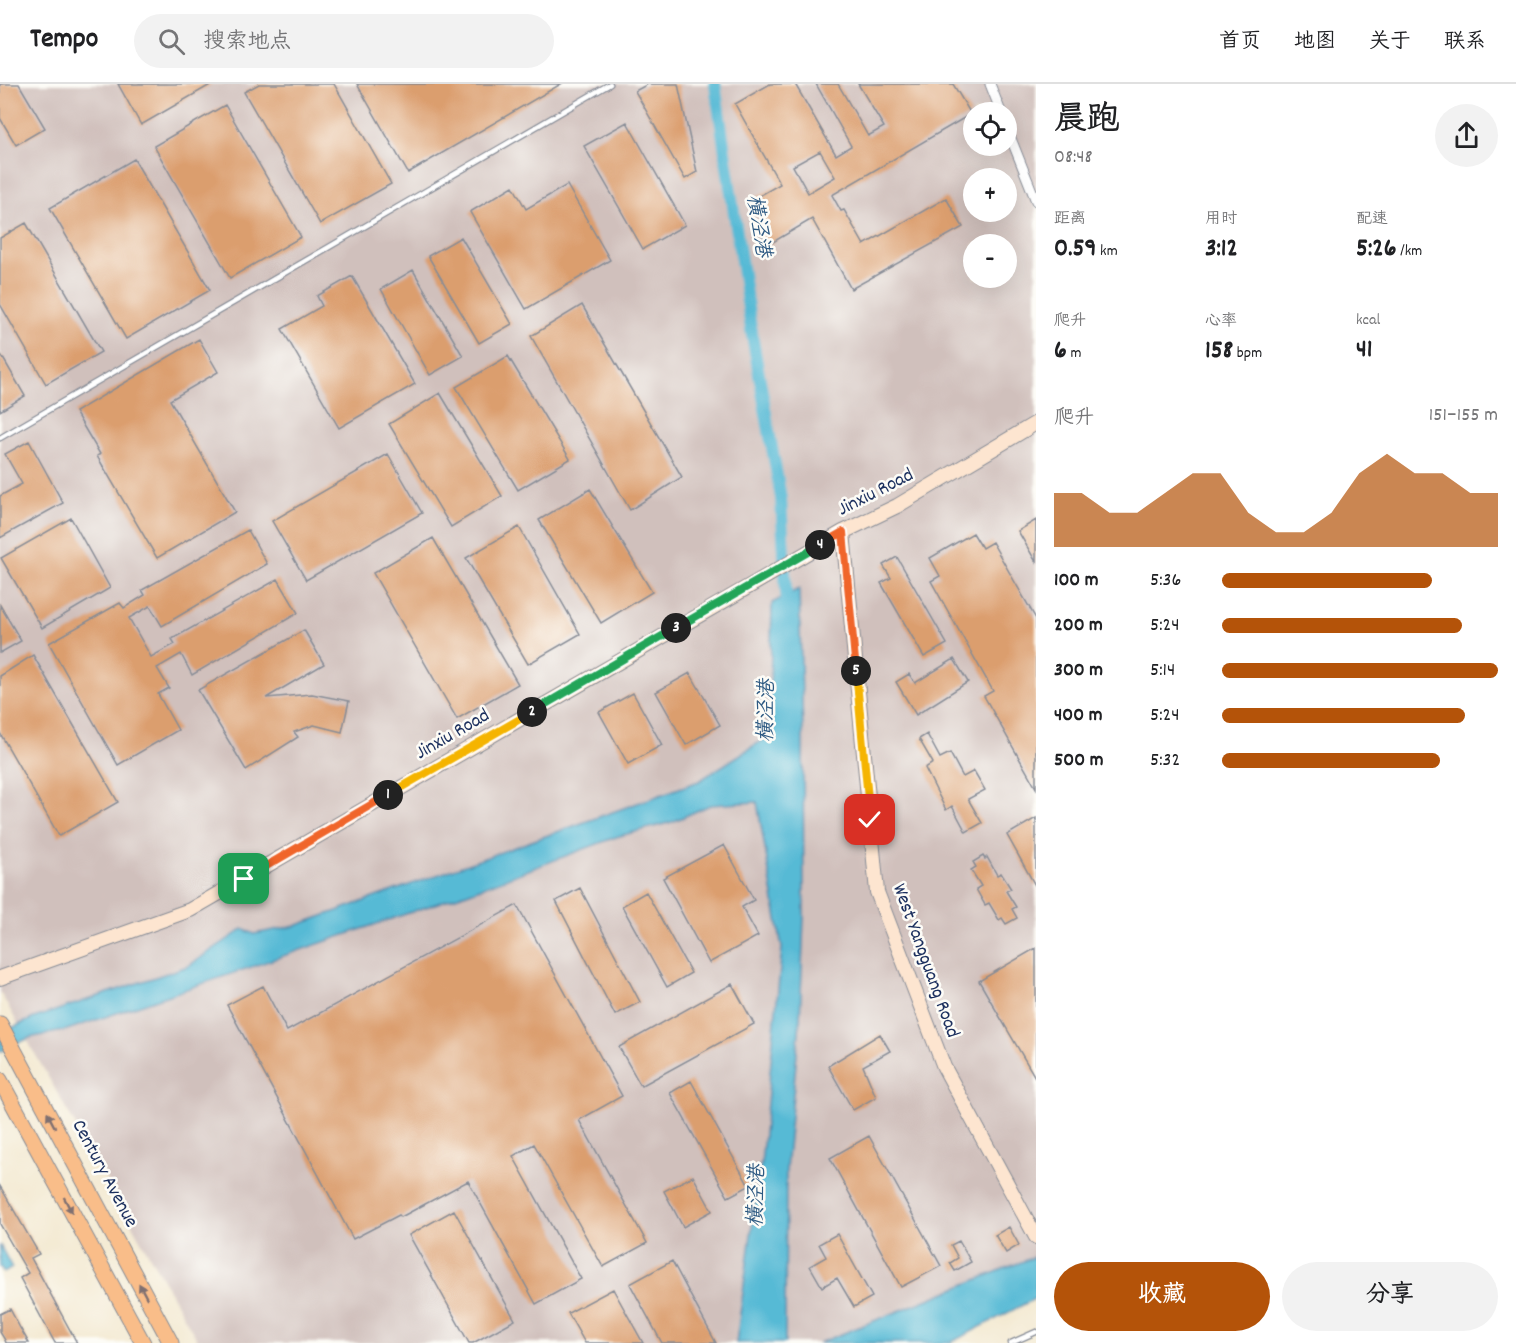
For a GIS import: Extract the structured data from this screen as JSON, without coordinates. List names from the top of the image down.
{
  "streets": {
    "main road": ["Century Avenue"],
    "street": ["Jinxiu Road", "West Yangguang Road"]
  },
  "crossings": [
    ["Jinxiu Road", "West Yangguang Road"]
  ],
  "water": ["横泾港"],
  "page": {
    "header": "Tempo",
    "search": "搜索地点",
    "nav": [
      "首页",
      "地图",
      "关于",
      "联系"
    ],
    "heading": ["晨跑", "08:48"],
    "map_buttons": ["+", "−"],
    "stats": [
      ["距离", "0.59 km"],
      ["用时", "3:12"],
      ["配速", "5:26 /km"],
      ["爬升", "6 m"],
      ["心率", "158 bpm"],
      ["kcal", "41"]
    ],
    "chart": ["爬升", "151–155 m"],
    "pins": [
      "4",
      "3",
      "5",
      "2",
      "1"
    ],
    "list": [
      {
        "name": "100 m",
        "note": "5:36"
      },
      {
        "name": "200 m",
        "note": "5:24"
      },
      {
        "name": "300 m",
        "note": "5:14"
      },
      {
        "name": "400 m",
        "note": "5:24"
      },
      {
        "name": "500 m",
        "note": "5:32"
      }
    ],
    "buttons": ["收藏", "分享"]
  }
}
